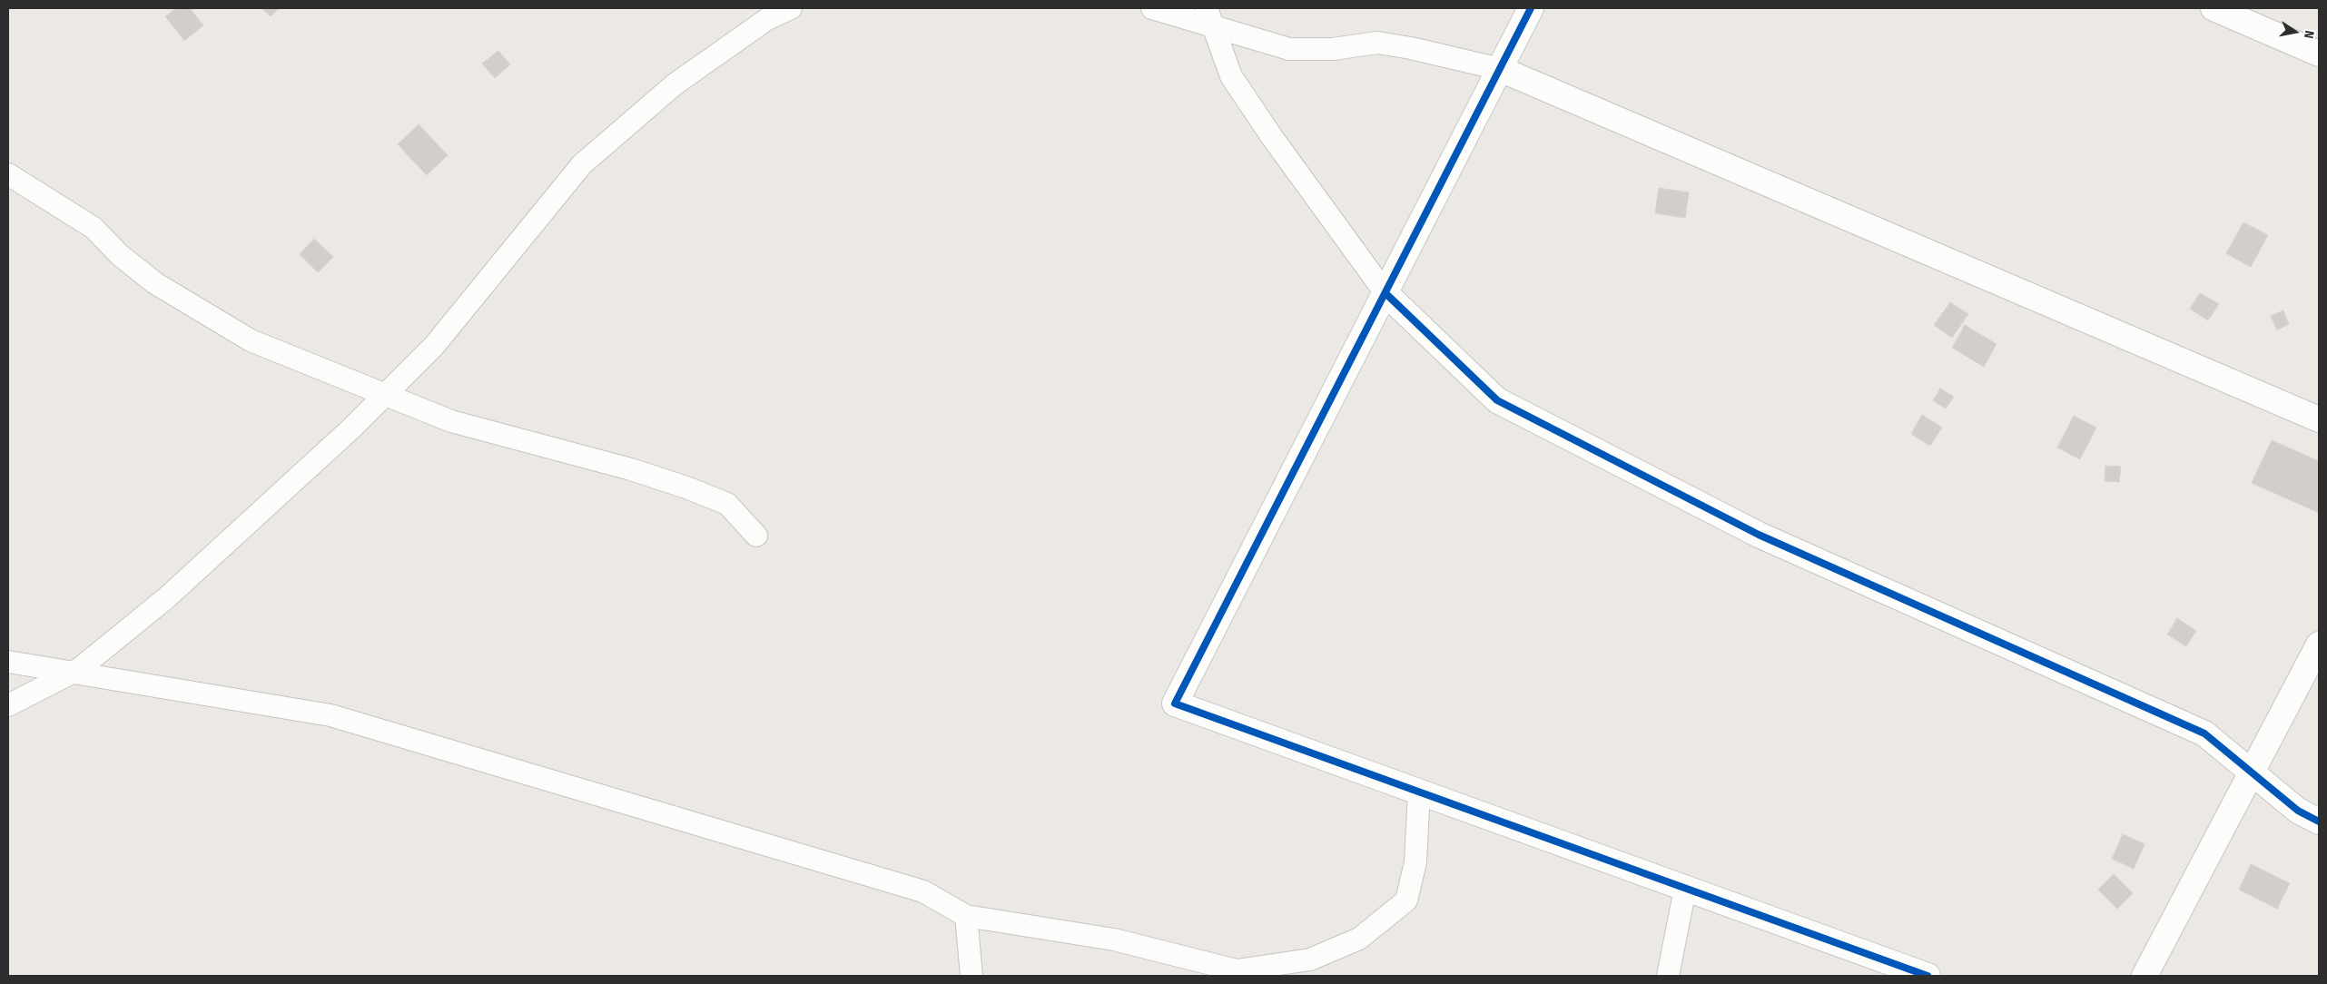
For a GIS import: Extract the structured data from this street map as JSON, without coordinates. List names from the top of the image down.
{
  "north": "right"
}
